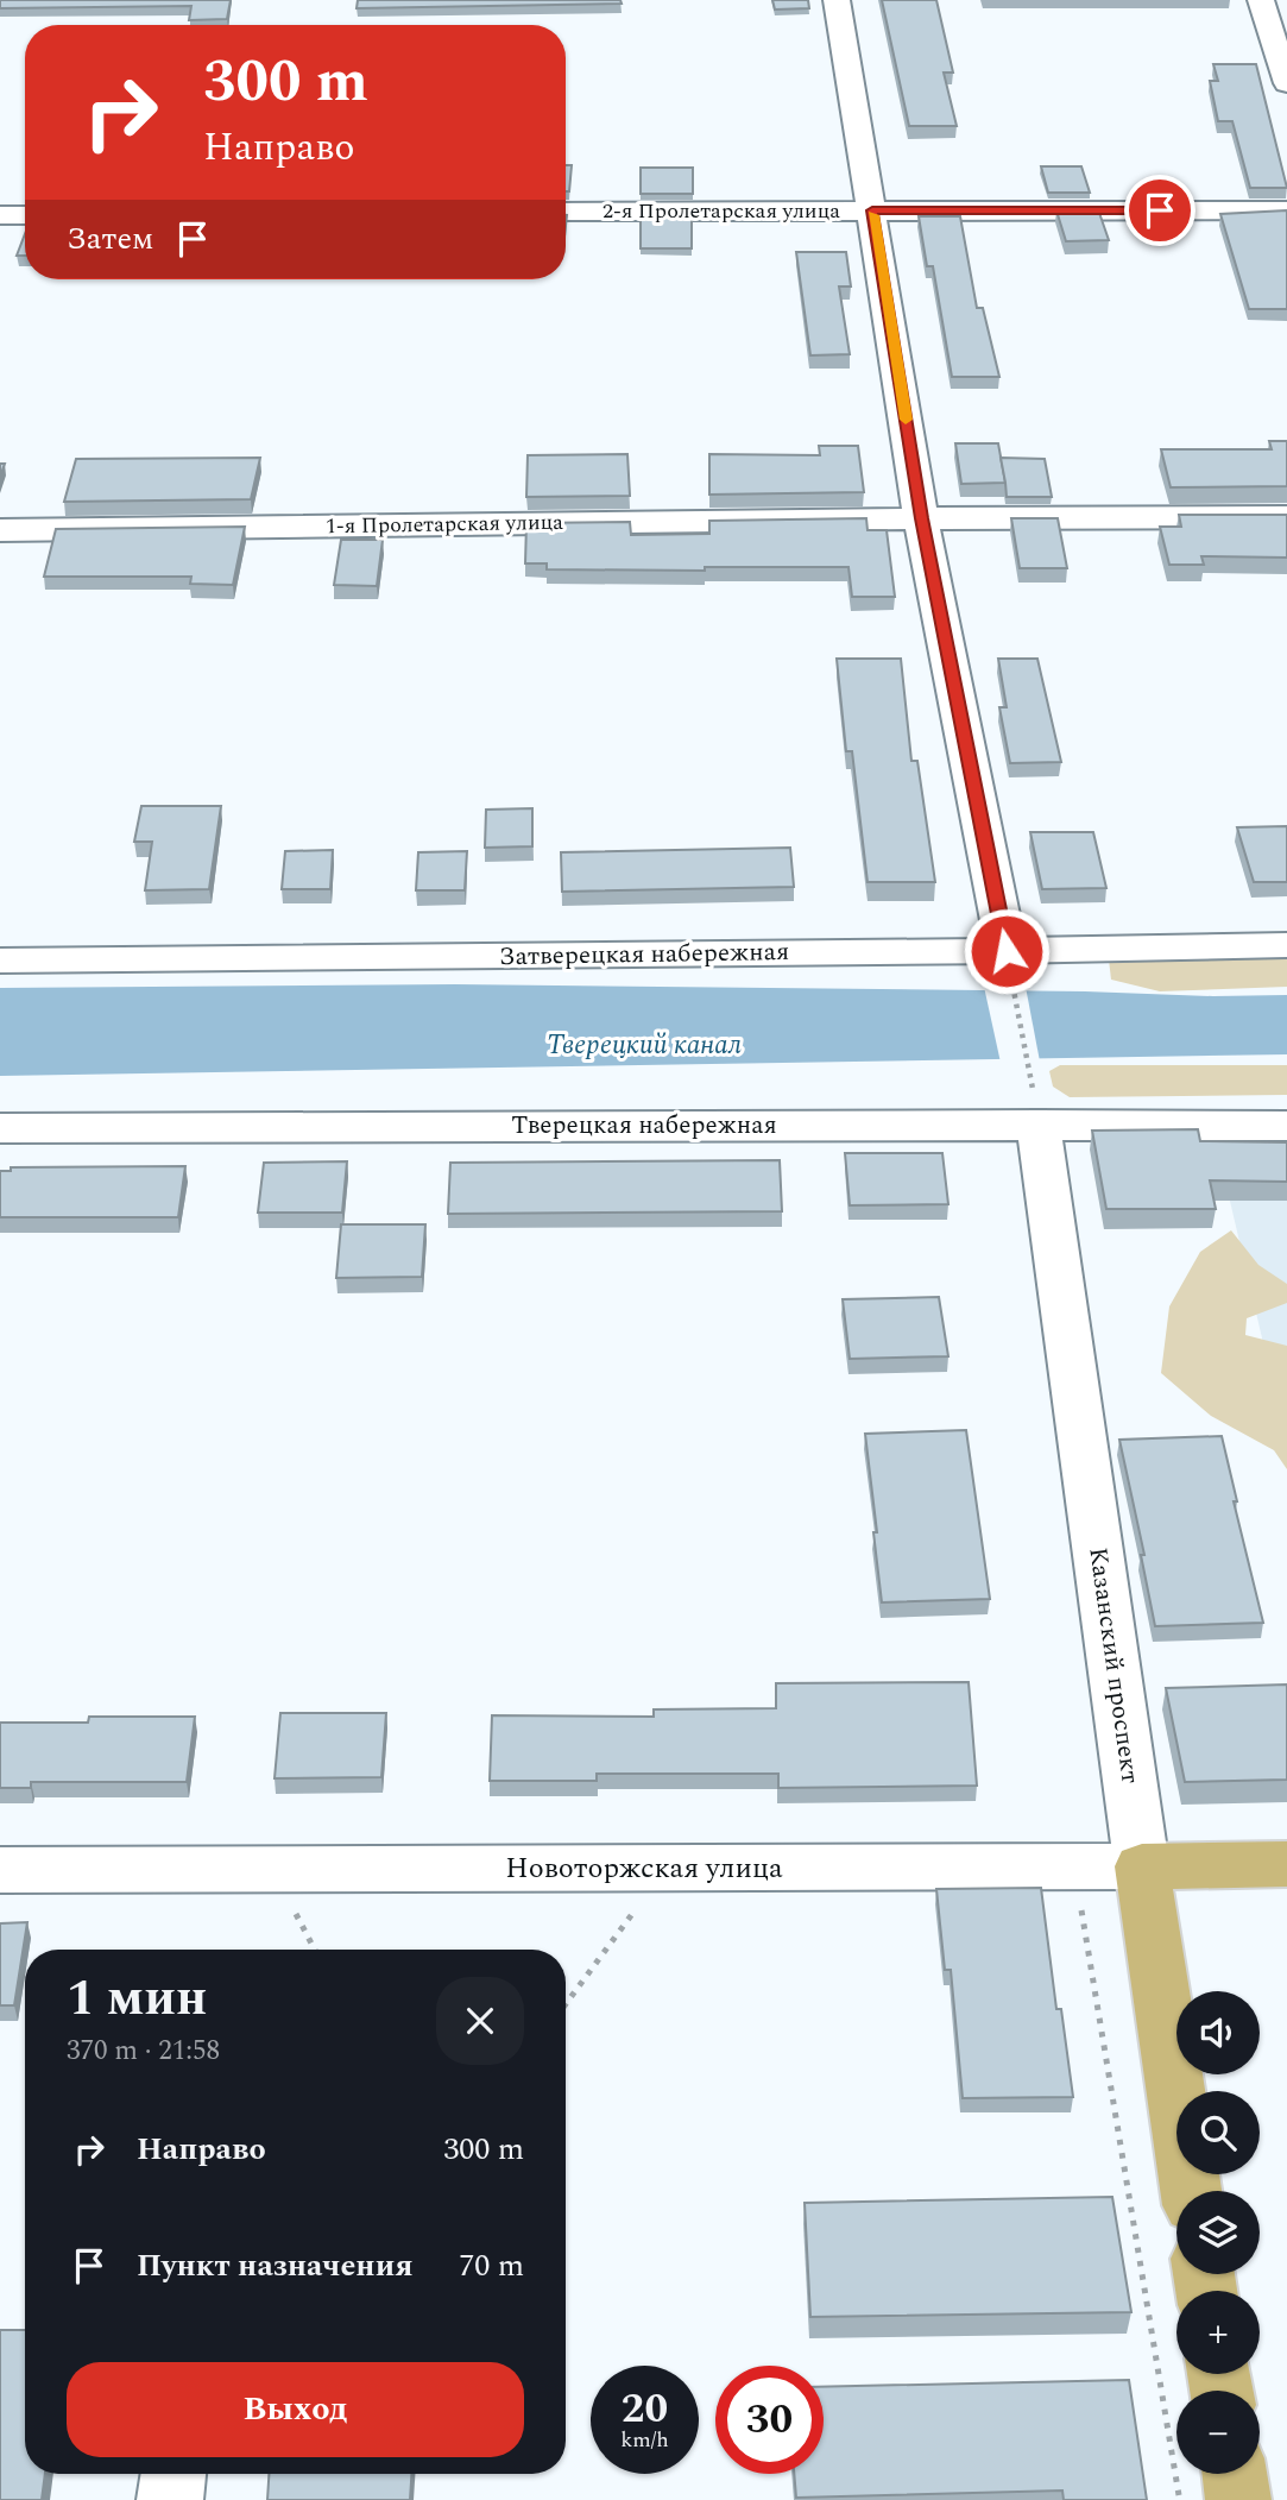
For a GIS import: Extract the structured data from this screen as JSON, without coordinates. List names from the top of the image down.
{
  "streets": {
    "main road": ["Казанский проспект", "Новоторжская улица"],
    "street": [
      "2-я Пролетарская улица",
      "1-я Пролетарская улица",
      "Затверецкая набережная",
      "Тверецкая набережная"
    ]
  },
  "crossings": [
    ["Тверецкая набережная", "Казанский проспект"],
    ["Казанский проспект", "Новоторжская улица"]
  ],
  "water": ["Тверецкий канал"],
  "page": {
    "turn": ["300 m", "Направо"],
    "then": "Затем",
    "heading": ["1 мин", "370 m · 21:58"],
    "map_buttons": ["+", "−"],
    "list": [
      {
        "name": "Направо",
        "value": "300 m"
      },
      {
        "name": "Пункт назначения",
        "value": "70 m"
      }
    ],
    "buttons": "Выход",
    "speed": "20 km/h",
    "limit": "30"
  }
}
